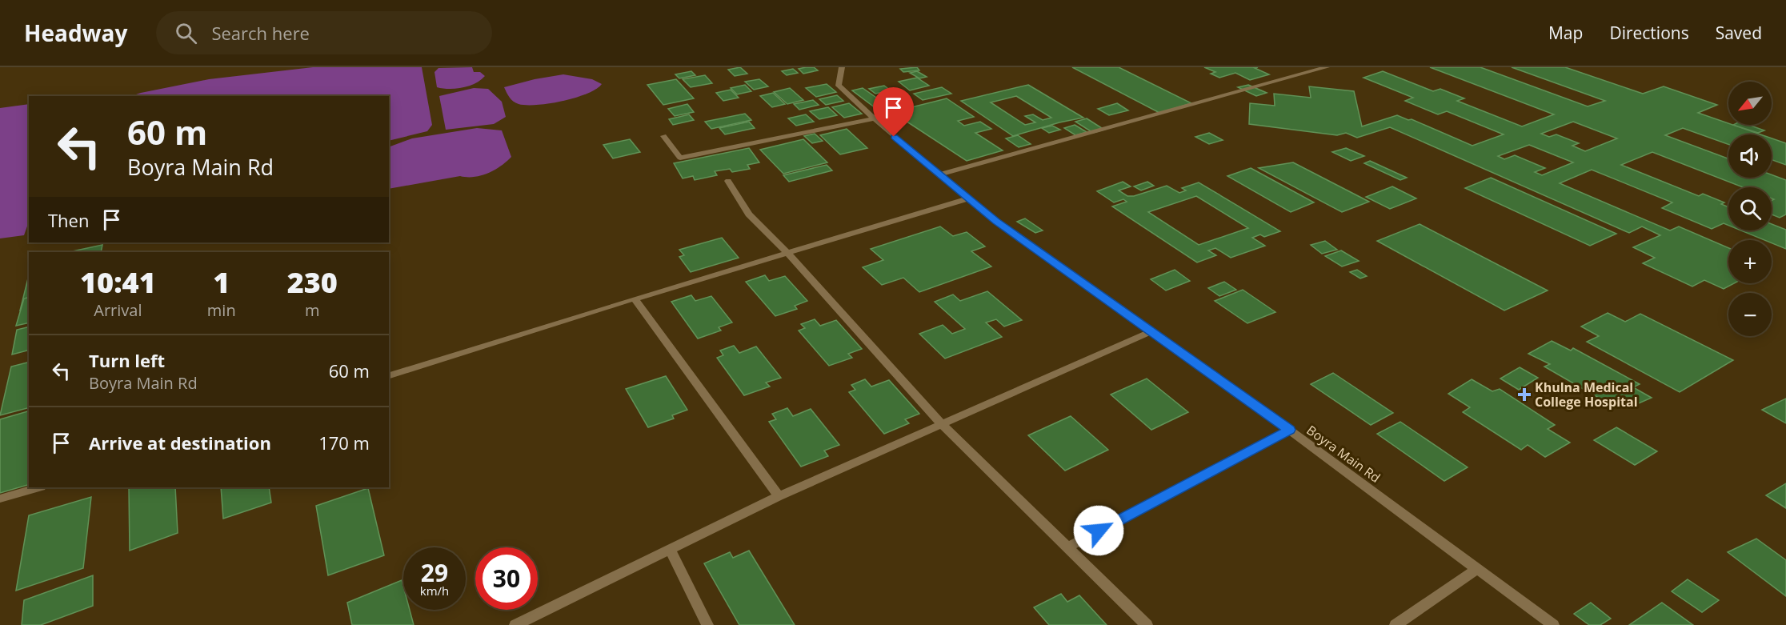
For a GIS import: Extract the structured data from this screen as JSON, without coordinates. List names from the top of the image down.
{
  "streets": {
    "street": ["Boyra Main Rd"]
  },
  "places": {
    "health": ["Khulna Medical College Hospital"]
  },
  "north": "bottom left",
  "page": {
    "header": "Headway",
    "search": "Search here",
    "nav": ["Map", "Directions", "Saved"],
    "map_buttons": ["+", "−"],
    "turn": ["60 m", "Boyra Main Rd"],
    "then": "Then",
    "eta": [
      "10:41",
      "Arrival",
      "1",
      "min",
      "230",
      "m"
    ],
    "list": [
      {
        "name": "Turn left",
        "note": "Boyra Main Rd",
        "value": "60 m"
      },
      {
        "name": "Arrive at destination",
        "value": "170 m"
      }
    ],
    "speed": "29 km/h",
    "limit": "30"
  }
}
